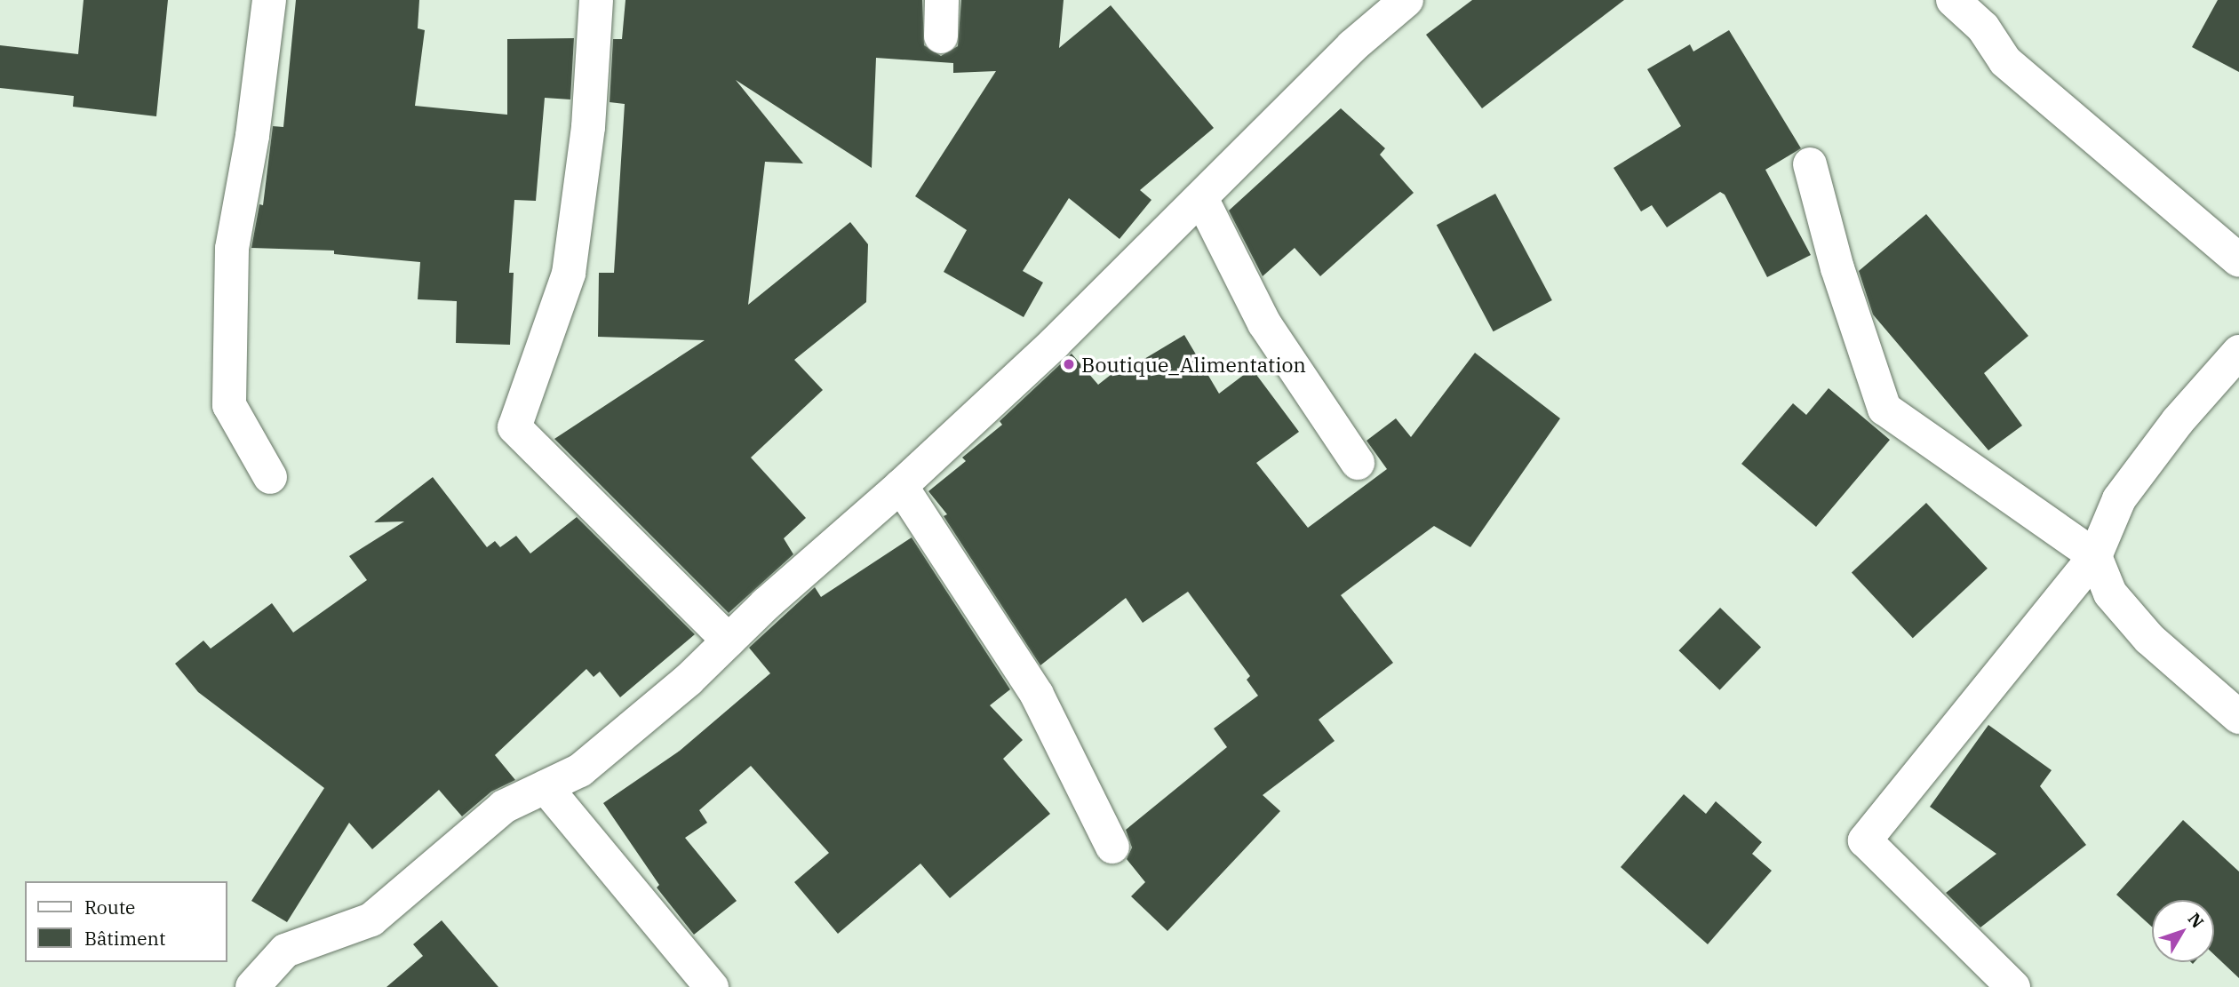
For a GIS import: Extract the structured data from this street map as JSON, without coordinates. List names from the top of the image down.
{
  "places": ["Boutique_Alimentation"],
  "legend": ["Route", "Bâtiment"],
  "north": "top right"
}
